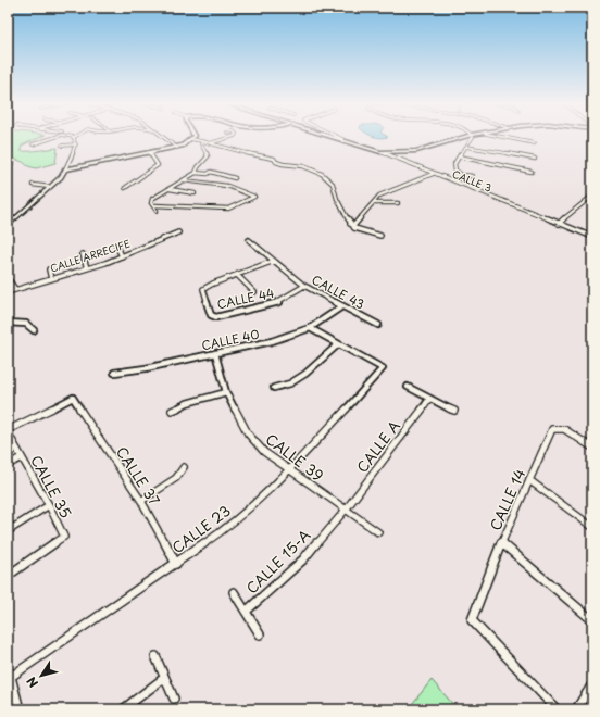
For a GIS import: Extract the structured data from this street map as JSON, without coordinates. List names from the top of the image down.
{
  "streets": {
    "street": [
      "CALLE 3",
      "CALLE ARRECIFE",
      "CALLE 43",
      "CALLE 44",
      "CALLE 40",
      "CALLE A",
      "CALLE 39",
      "CALLE 37",
      "CALLE 35",
      "CALLE 14",
      "CALLE 23",
      "CALLE 15-A"
    ]
  },
  "crossings": [
    ["CALLE 43", "CALLE 44"],
    ["CALLE 43", "CALLE 40"],
    ["CALLE 40", "CALLE 39"],
    ["CALLE A", "CALLE 39"],
    ["CALLE A", "CALLE 15-A"],
    ["CALLE 39", "CALLE 23"],
    ["CALLE 39", "CALLE 15-A"],
    ["CALLE 37", "CALLE 35"],
    ["CALLE 37", "CALLE 23"]
  ],
  "north": "bottom left"
}
